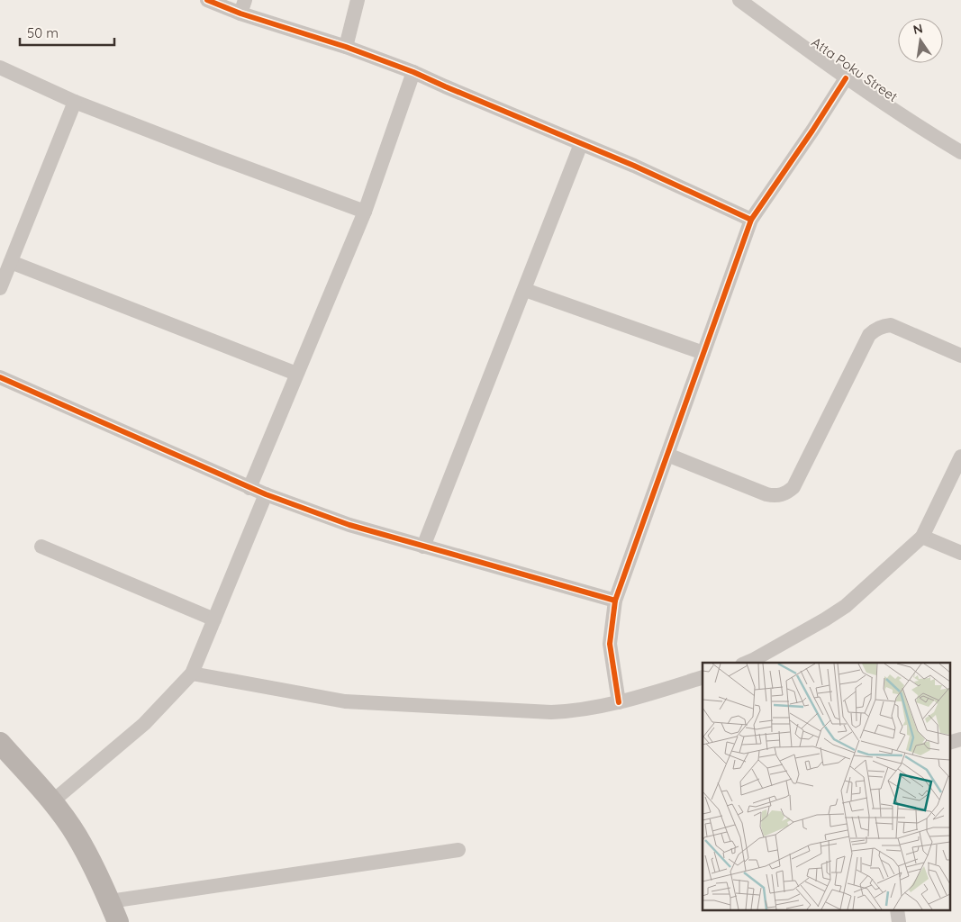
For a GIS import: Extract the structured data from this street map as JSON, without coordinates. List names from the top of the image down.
{
  "streets": {
    "street": ["Atta Poku Street"]
  },
  "scale_bar": "50 m",
  "north": "top"
}
